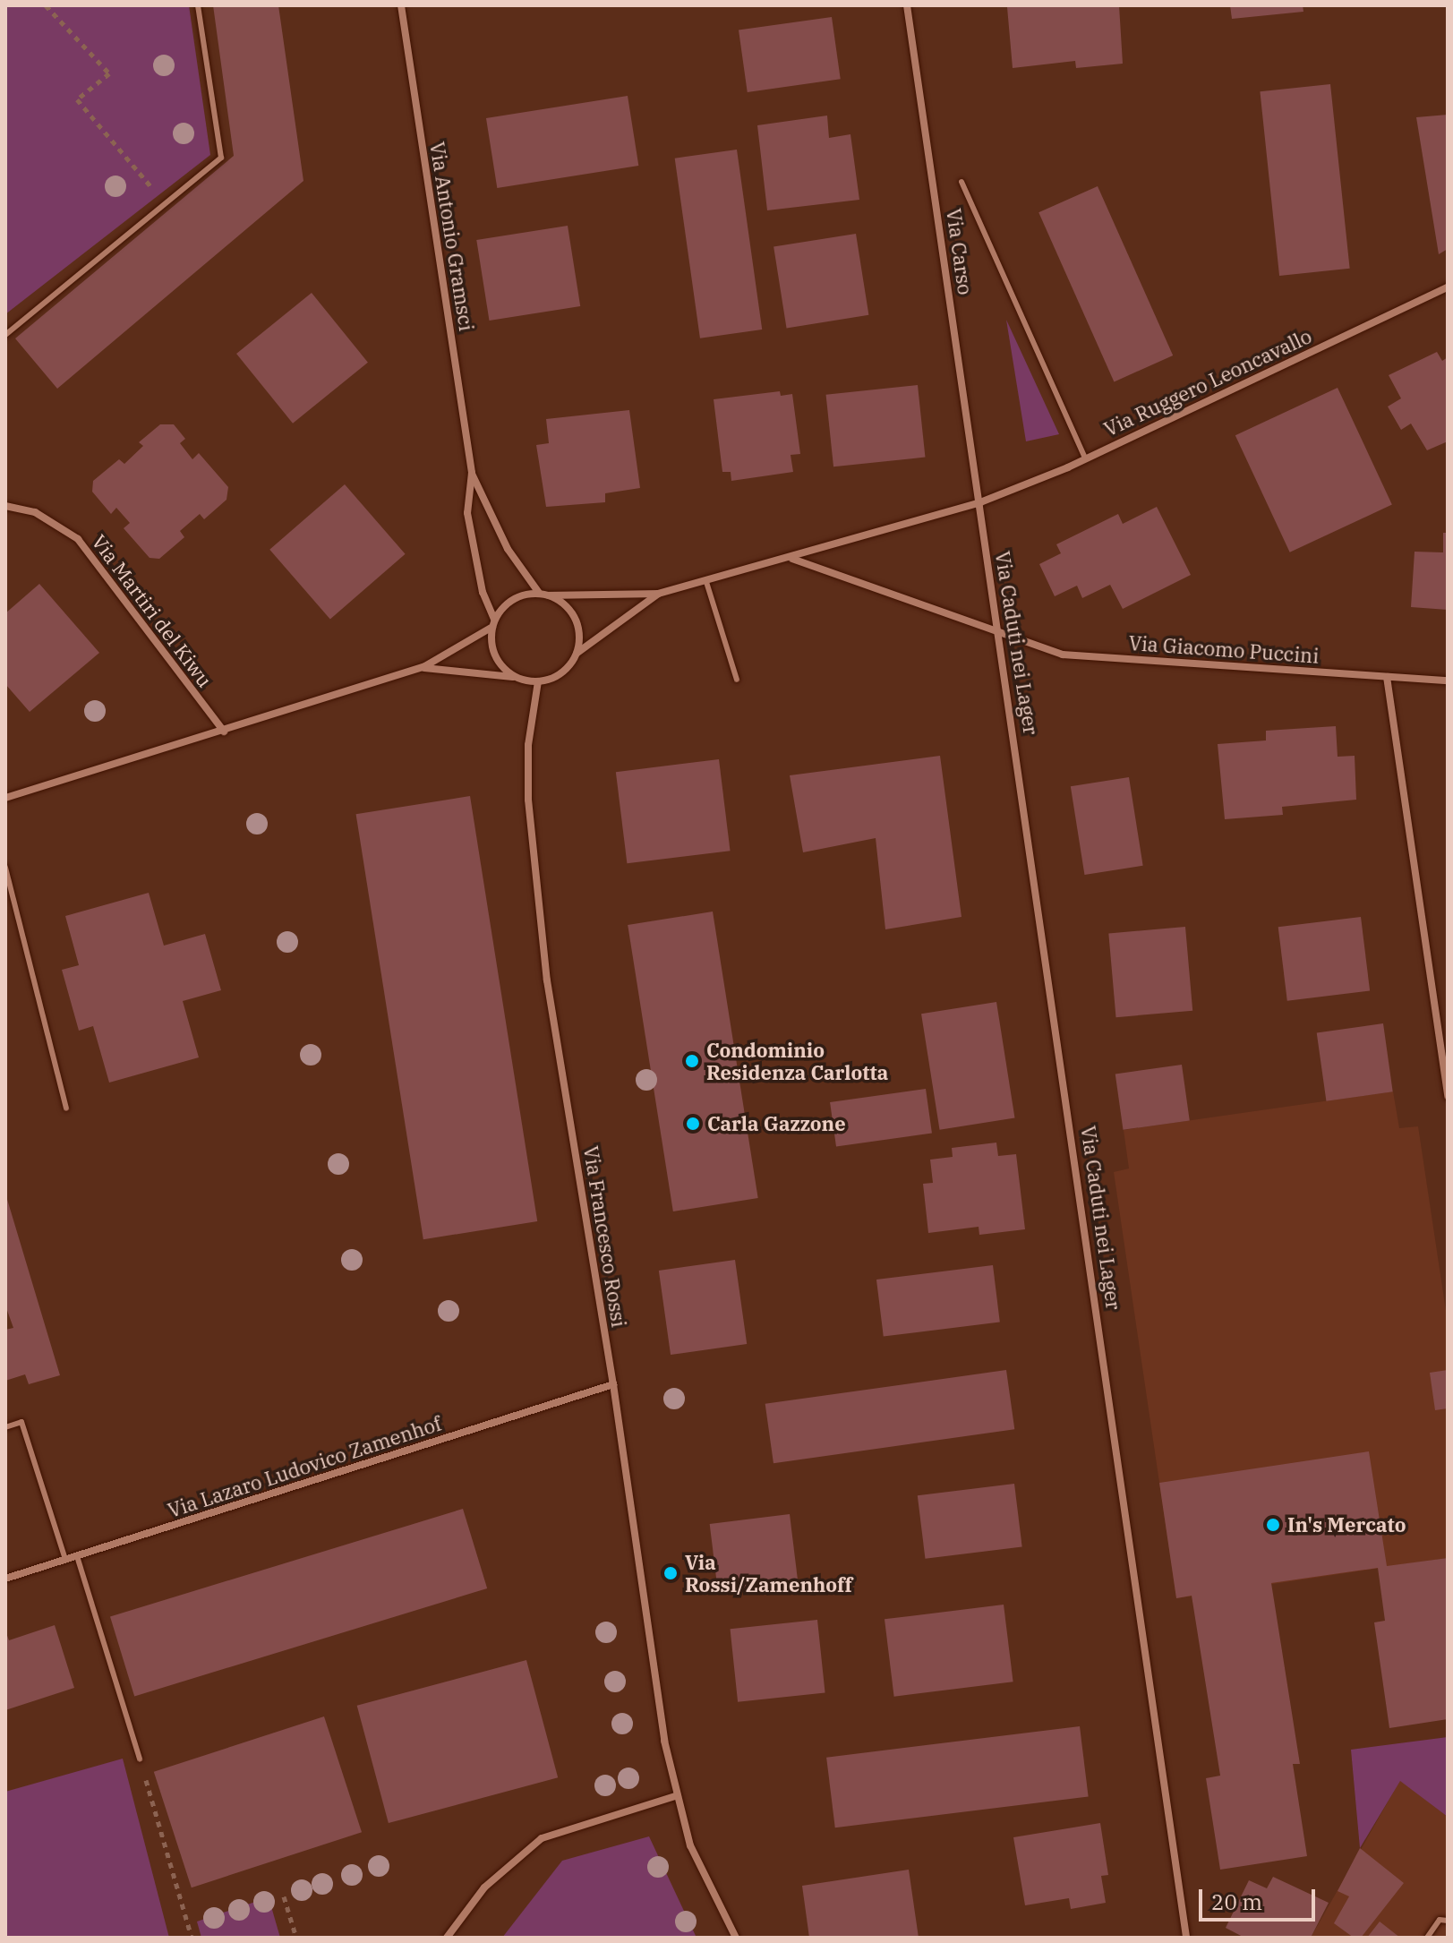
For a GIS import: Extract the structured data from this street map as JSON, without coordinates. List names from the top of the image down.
{
  "streets": {
    "street": [
      "Via Antonio Gramsci",
      "Via Carso",
      "Via Ruggero Leoncavallo",
      "Via Martiri del Kiwu",
      "Via Caduti nei Lager",
      "Via Giacomo Puccini",
      "Via Francesco Rossi",
      "Via Lazaro Ludovico Zamenhof"
    ]
  },
  "crossings": [
    ["Via Antonio Gramsci", "Via Francesco Rossi"],
    ["Via Carso", "Via Ruggero Leoncavallo"],
    ["Via Carso", "Via Caduti nei Lager"],
    ["Via Ruggero Leoncavallo", "Via Caduti nei Lager"],
    ["Via Ruggero Leoncavallo", "Via Giacomo Puccini"],
    ["Via Caduti nei Lager", "Via Giacomo Puccini"],
    ["Via Francesco Rossi", "Via Lazaro Ludovico Zamenhof"]
  ],
  "places": [
    "Condominio Residenza Carlotta",
    "Carla Gazzone",
    "In's Mercato",
    "Via Rossi/Zamenhoff"
  ],
  "scale_bar": "20 m"
}
